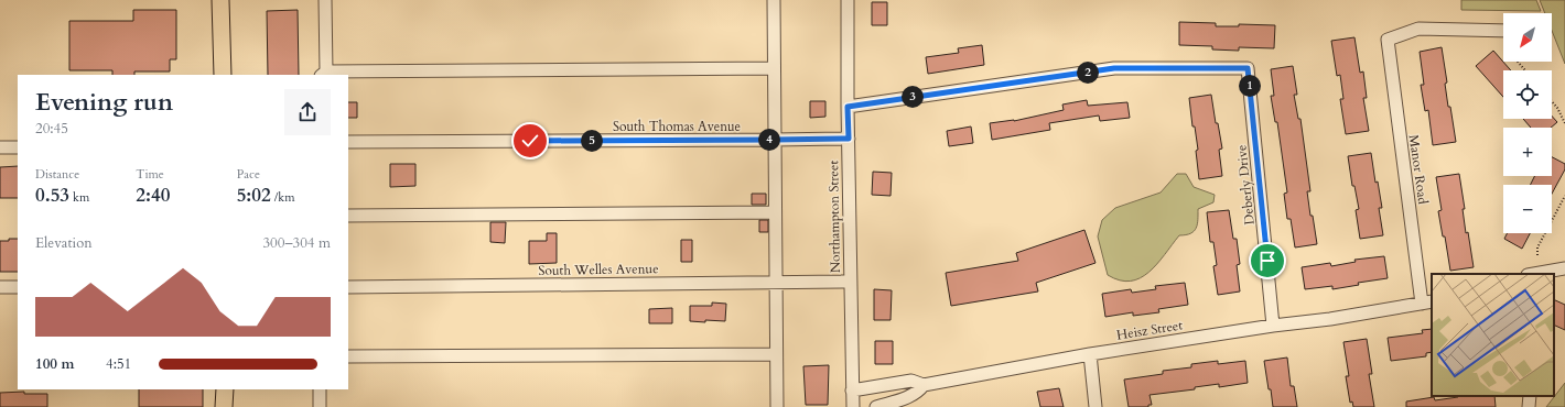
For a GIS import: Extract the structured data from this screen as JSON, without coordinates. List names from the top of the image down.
{
  "streets": {
    "street": [
      "South Thomas Avenue",
      "Manor Road",
      "Deberly Drive",
      "Northampton Street",
      "South Welles Avenue",
      "Heisz Street"
    ]
  },
  "crossings": [
    ["South Thomas Avenue", "Northampton Street"],
    ["Manor Road", "Heisz Street"],
    ["Deberly Drive", "Northampton Street"],
    ["Deberly Drive", "Heisz Street"],
    ["Northampton Street", "South Welles Avenue"]
  ],
  "north": "bottom left",
  "page": {
    "map_buttons": ["+", "−"],
    "pins": [
      "2",
      "1",
      "3",
      "4",
      "5"
    ],
    "heading": ["Evening run", "20:45"],
    "stats": [
      ["Distance", "0.53 km"],
      ["Time", "2:40"],
      ["Pace", "5:02 /km"]
    ],
    "chart": ["Elevation", "300–304 m"],
    "list": [
      {
        "name": "100 m",
        "note": "4:51"
      }
    ]
  }
}
